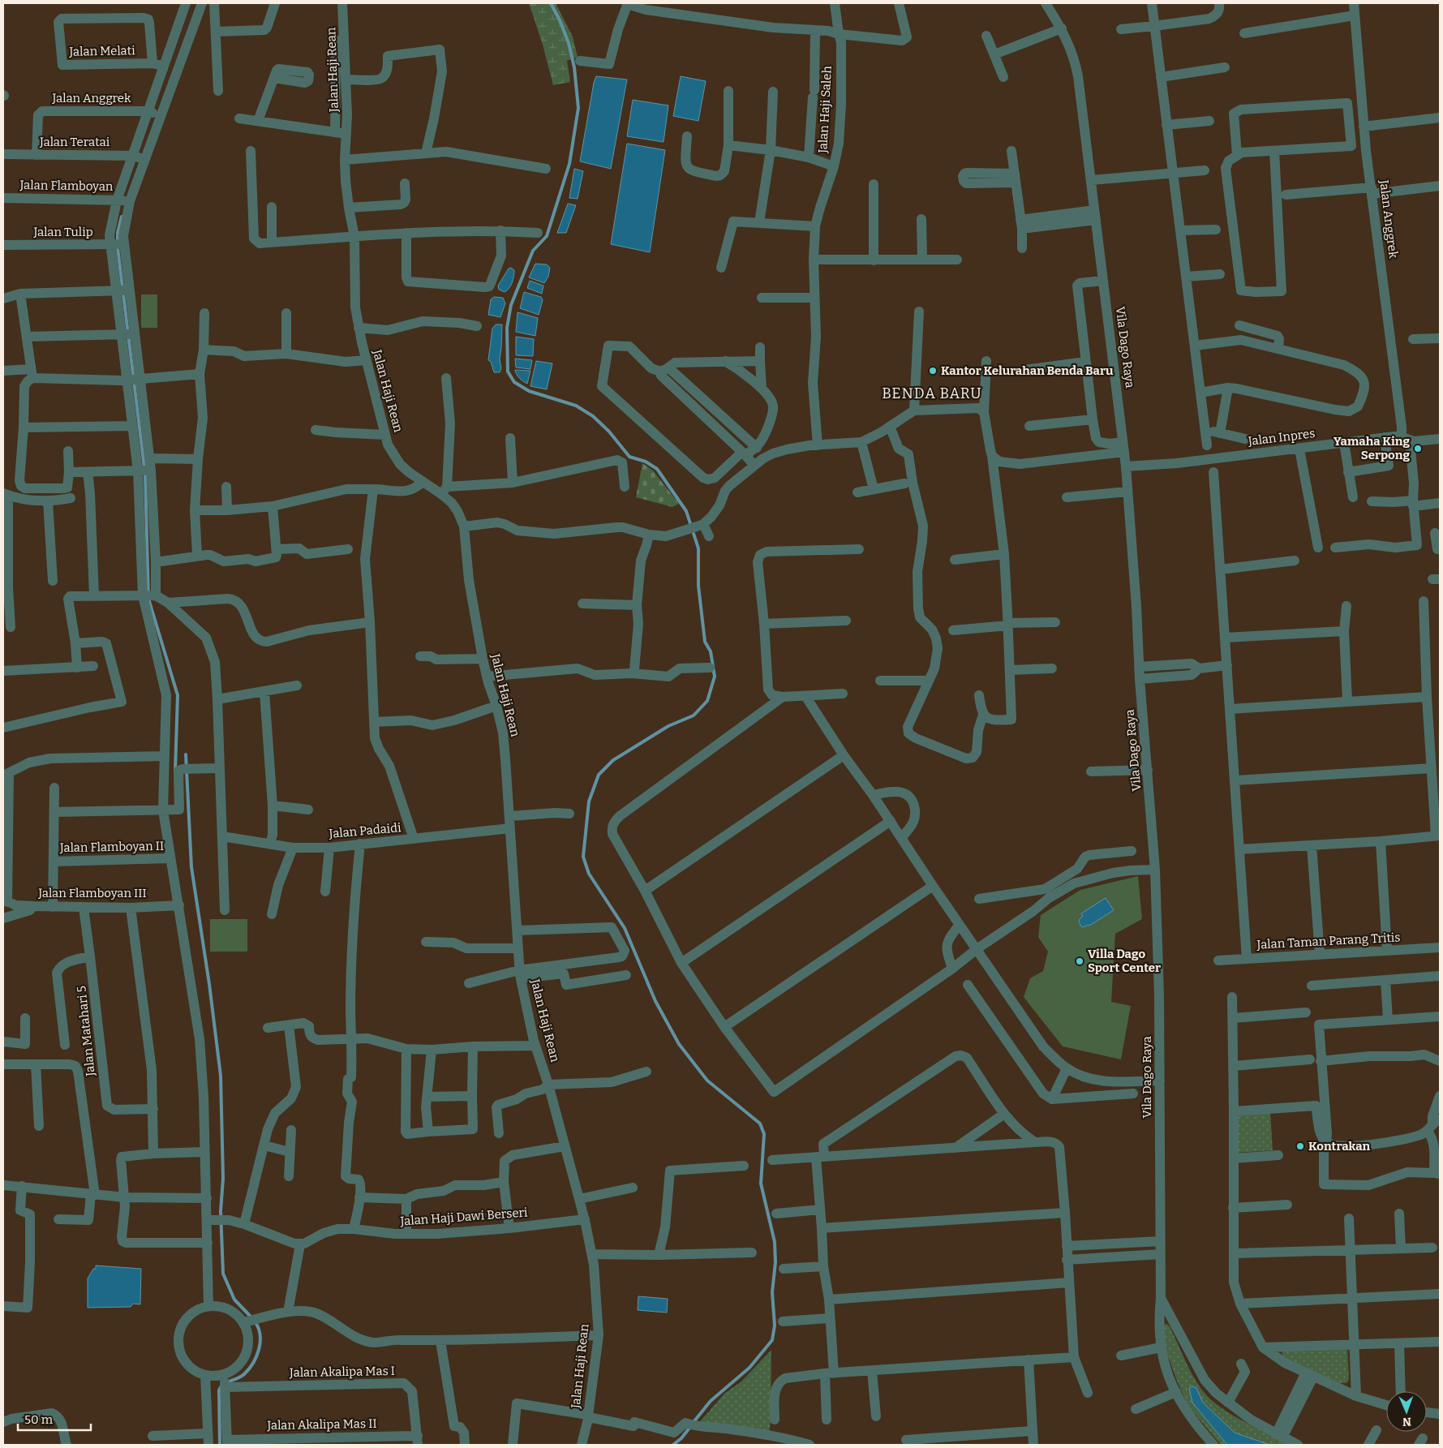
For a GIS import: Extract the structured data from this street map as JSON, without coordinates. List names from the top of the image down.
{
  "streets": {
    "street": [
      "Jalan Melati",
      "Jalan Haji Rean",
      "Jalan Anggrek",
      "Jalan Haji Saleh",
      "Jalan Teratai",
      "Jalan Flamboyan",
      "Jalan Tulip",
      "Vila Dago Raya",
      "Jalan Inpres",
      "Jalan Padaidi",
      "Jalan Flamboyan II",
      "Jalan Flamboyan III",
      "Jalan Taman Parang Tritis",
      "Jalan Matahari 5",
      "Jalan Haji Dawi Berseri",
      "Jalan Akalipa Mas I",
      "Jalan Akalipa Mas II"
    ]
  },
  "crossings": [
    ["Jalan Haji Rean", "Jalan Padaidi"],
    ["Jalan Haji Rean", "Jalan Haji Dawi Berseri"],
    ["Jalan Anggrek", "Jalan Teratai"],
    ["Jalan Anggrek", "Jalan Inpres"],
    ["Vila Dago Raya", "Jalan Inpres"],
    ["Jalan Flamboyan III", "Jalan Matahari 5"],
    ["Jalan Akalipa Mas I", "Jalan Akalipa Mas II"]
  ],
  "districts": ["BENDA BARU"],
  "places": [
    "Kantor Kelurahan Benda Baru",
    "Yamaha King Serpong",
    "Villa Dago Sport Center",
    "Kontrakan"
  ],
  "scale_bar": "50 m",
  "north": "bottom"
}
